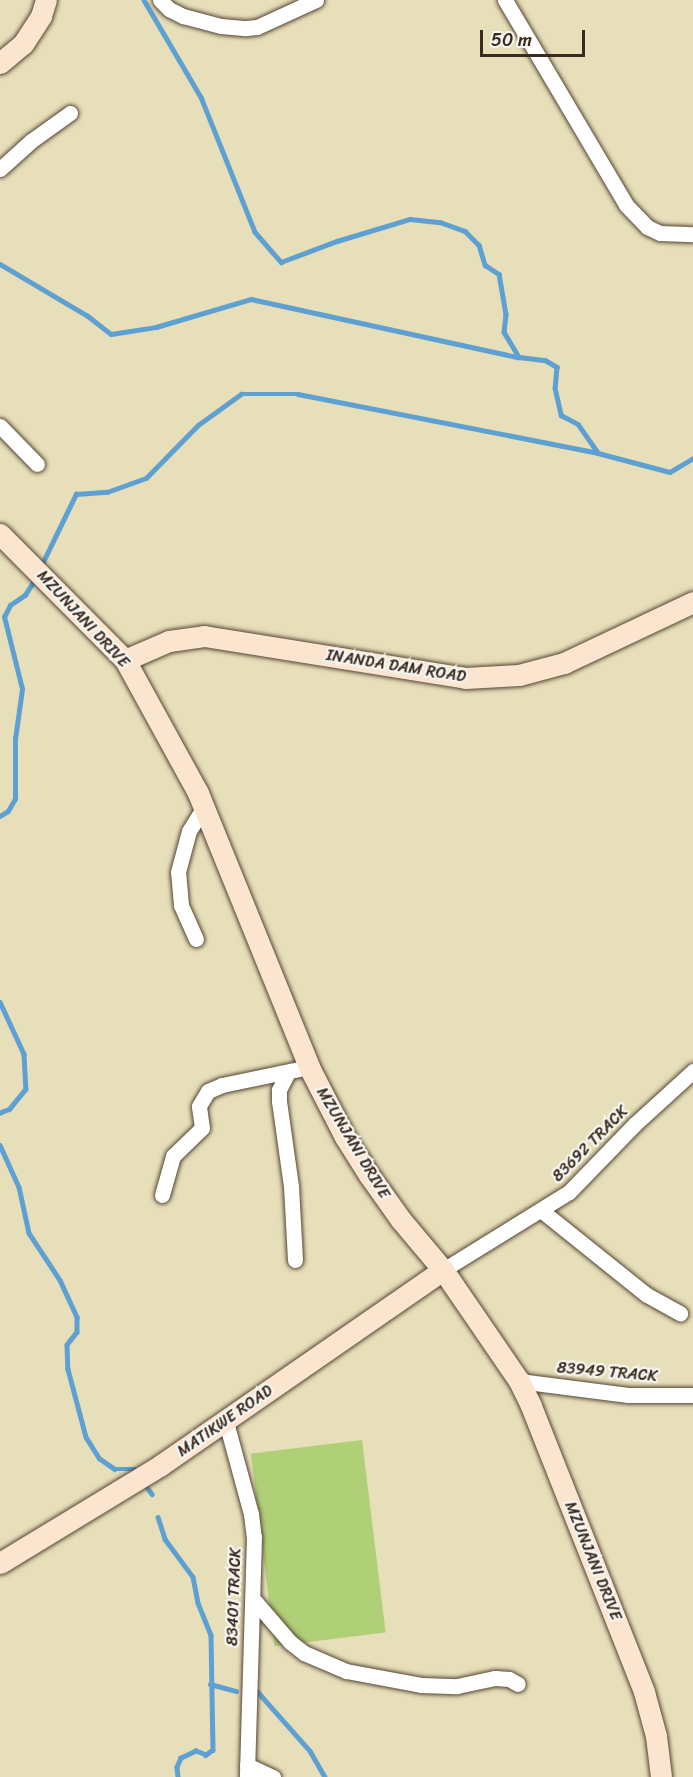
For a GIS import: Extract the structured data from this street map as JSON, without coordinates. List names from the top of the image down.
{
  "streets": {
    "main road": ["MZUNJANI DRIVE", "INANDA DAM ROAD", "MATIKWE ROAD"],
    "street": ["83692 TRACK", "83949 TRACK", "83401 TRACK"]
  },
  "crossings": [
    ["MZUNJANI DRIVE", "INANDA DAM ROAD"],
    ["MZUNJANI DRIVE", "83692 TRACK"],
    ["MZUNJANI DRIVE", "83949 TRACK"],
    ["MZUNJANI DRIVE", "MATIKWE ROAD"],
    ["83692 TRACK", "MATIKWE ROAD"],
    ["MATIKWE ROAD", "83401 TRACK"]
  ],
  "scale_bar": "50 m"
}
